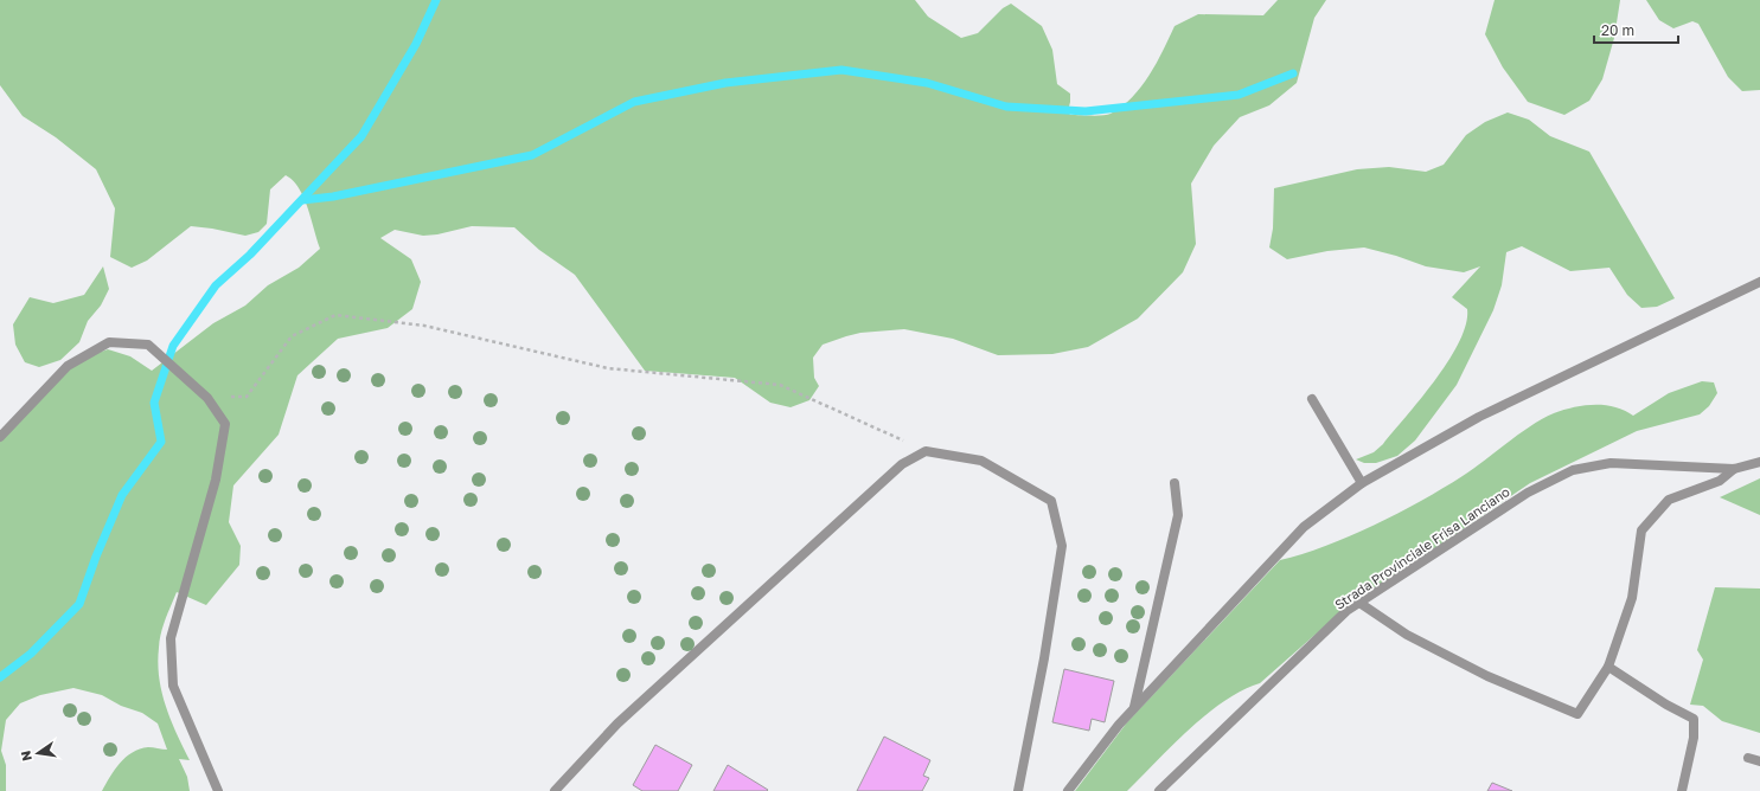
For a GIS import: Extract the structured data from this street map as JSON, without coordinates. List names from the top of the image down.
{
  "streets": {
    "street": ["Strada Provinciale Frisa Lanciano"]
  },
  "scale_bar": "20 m",
  "north": "left"
}
